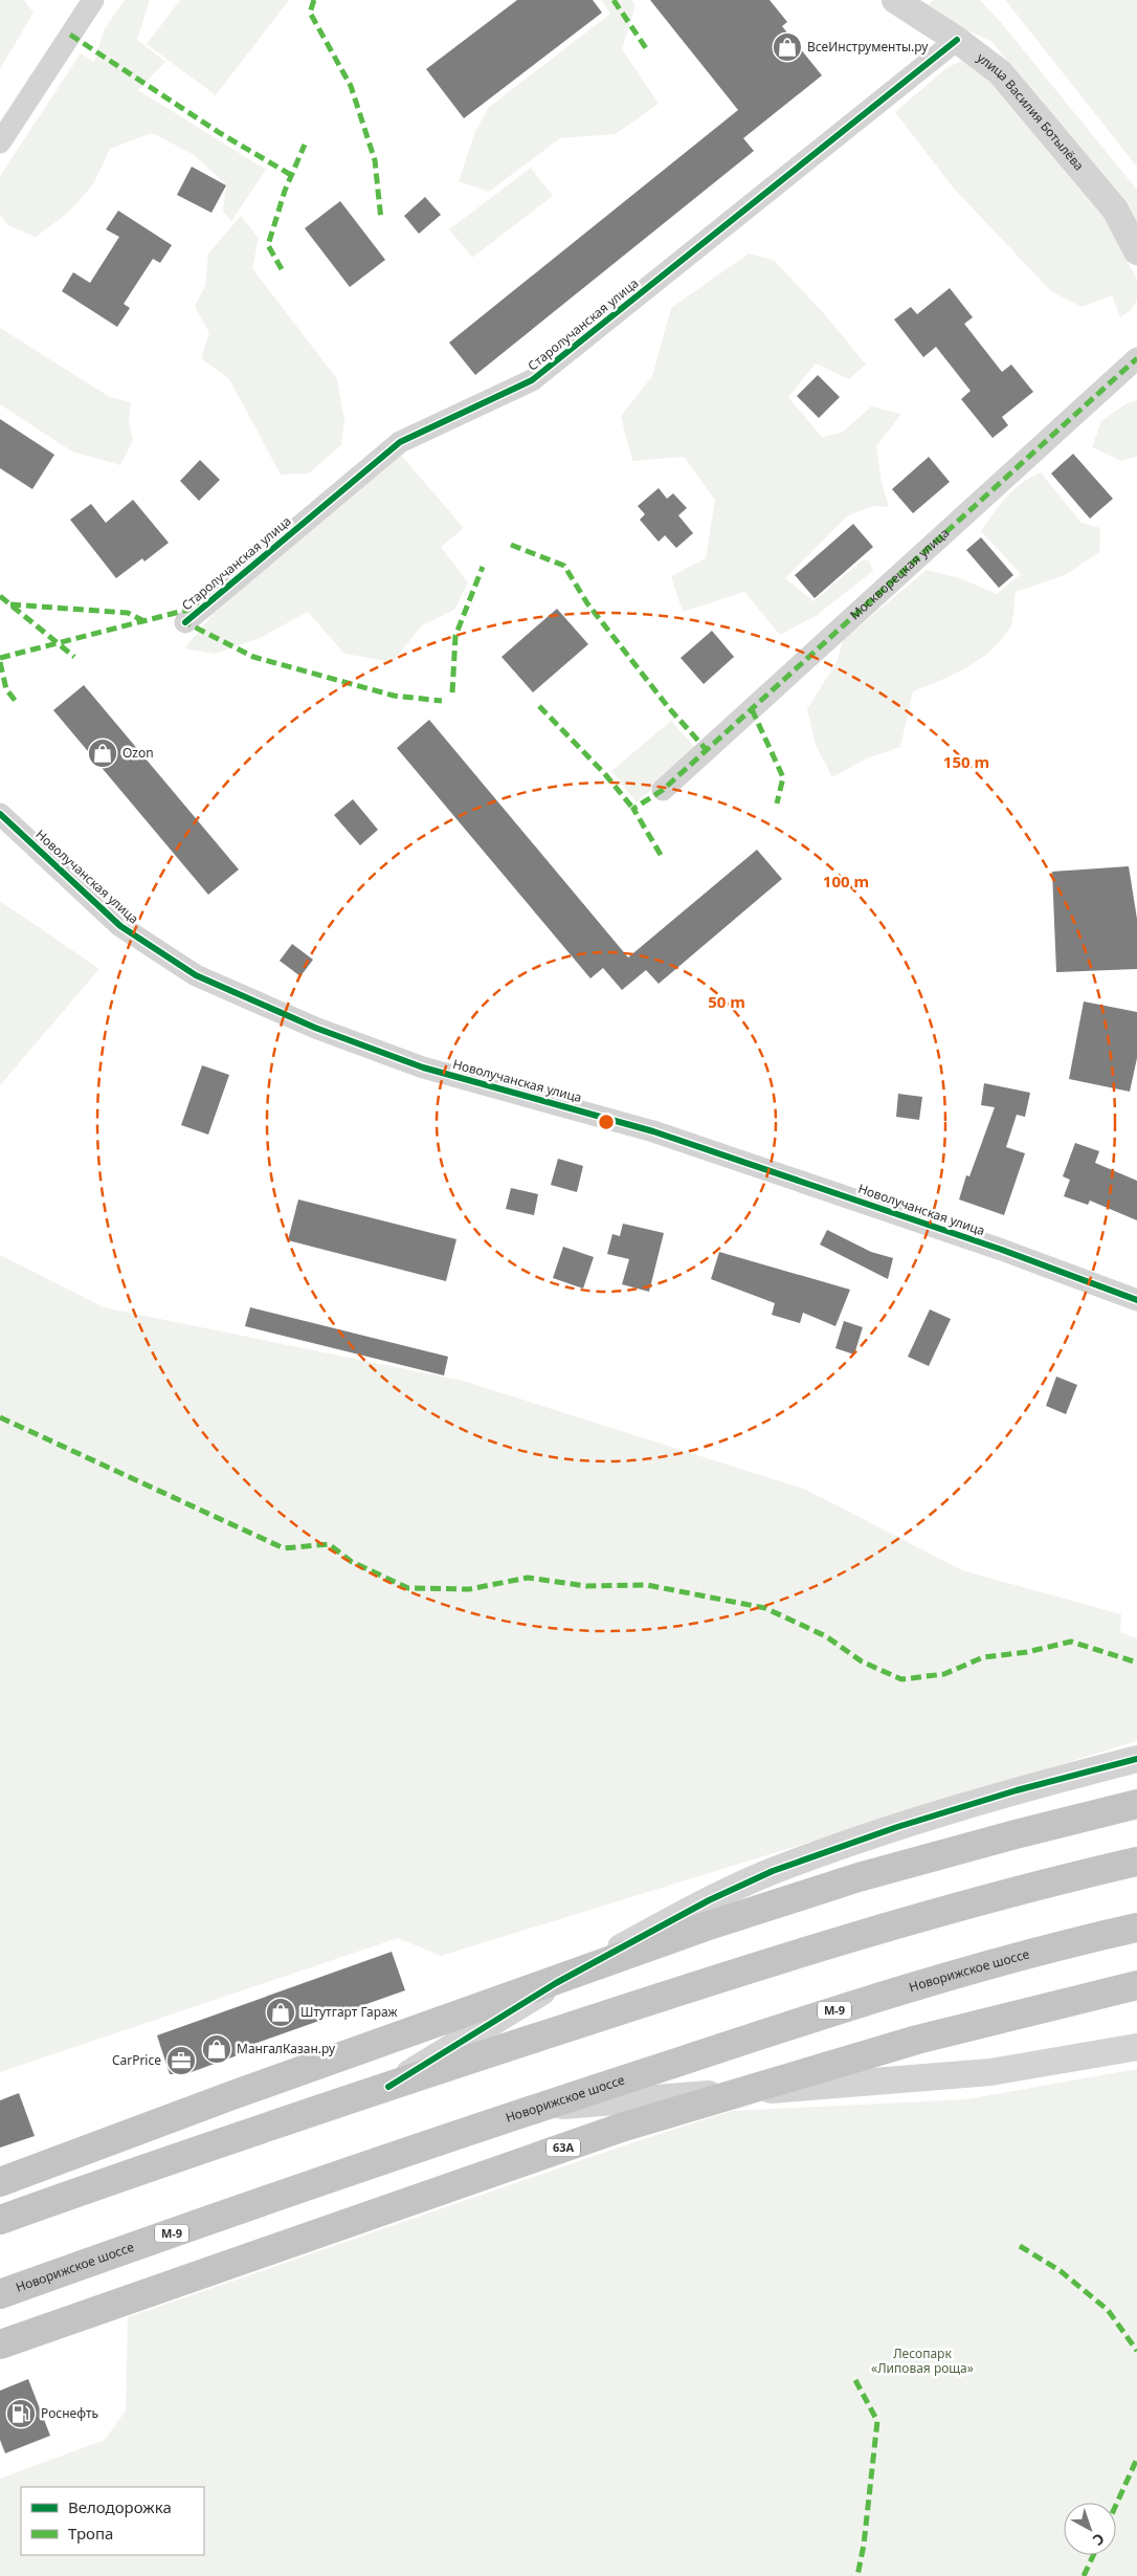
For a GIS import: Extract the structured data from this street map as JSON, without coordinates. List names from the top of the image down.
{
  "streets": {
    "highway": ["Новорижское шоссе", "М-9", "63A"],
    "street": [
      "улица Василия Ботылёва",
      "Старолучанская улица",
      "Москворецкая улица",
      "Новолучанская улица"
    ]
  },
  "crossings": [
    ["улица Василия Ботылёва", "Старолучанская улица"]
  ],
  "parks": ["Лесопарк «Липовая роща»"],
  "places": {
    "shop": [
      "ВсеИнструменты.ру",
      "Ozon",
      "Штутгарт Гараж",
      "МангалКазан.ру"
    ],
    "office": ["CarPrice"],
    "fuel station": ["Роснефть"]
  },
  "legend": ["Велодорожка", "Тропа"],
  "north": "bottom right",
  "rings": ["150 m", "100 m", "50 m"]
}
